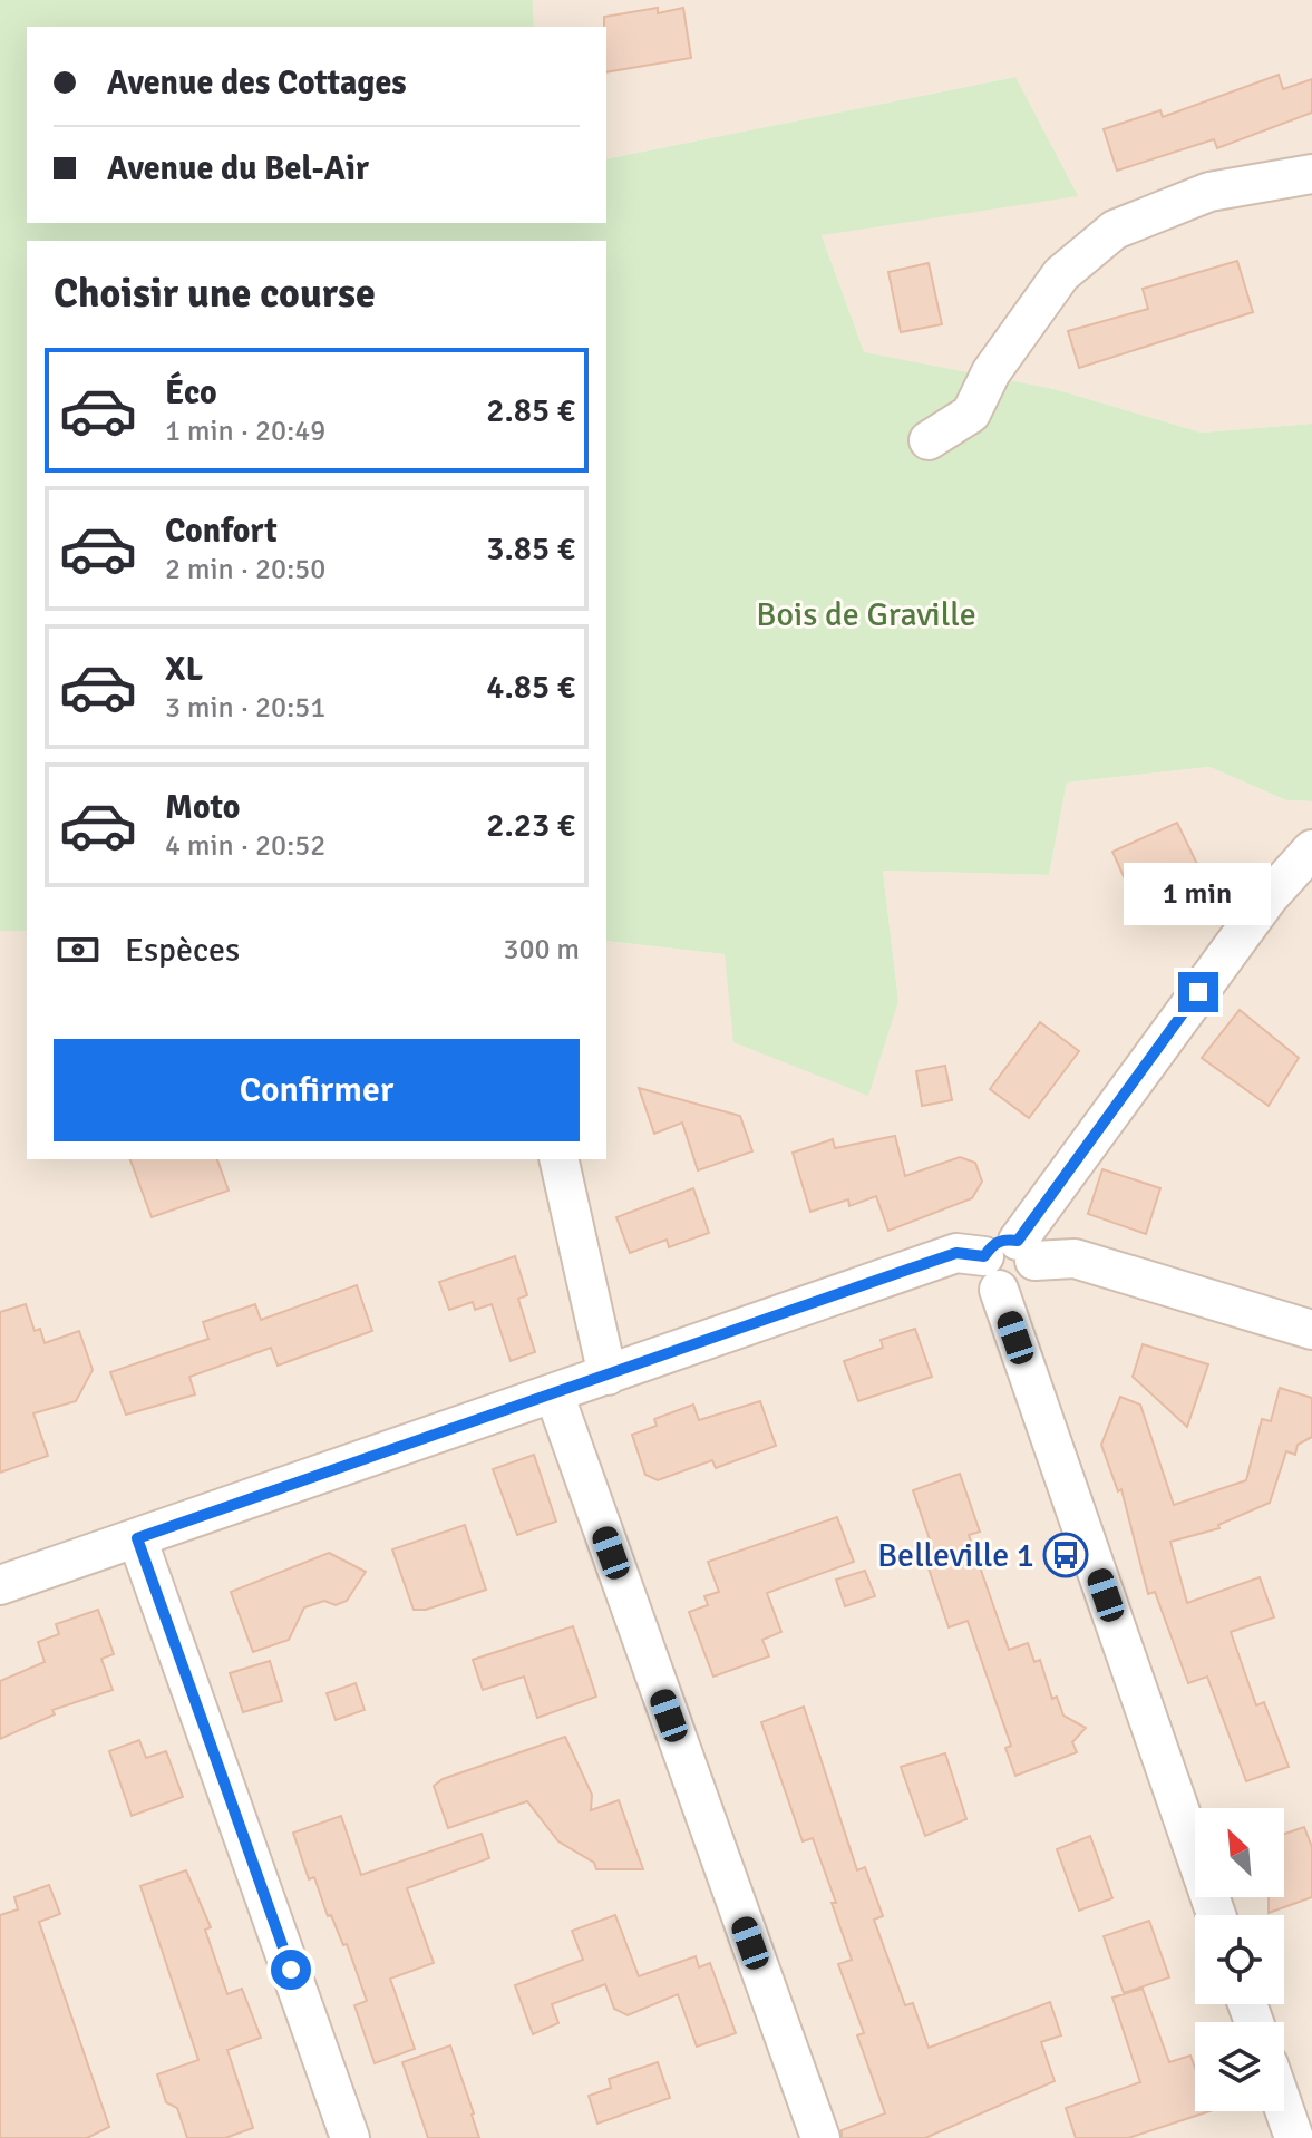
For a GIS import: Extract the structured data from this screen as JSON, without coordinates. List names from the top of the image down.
{
  "parks": ["Bois de Graville"],
  "places": {
    "bus stop": ["Belleville 1"]
  },
  "north": "top left",
  "page": {
    "banner": ["Avenue des Cottages", "Avenue du Bel-Air"],
    "heading": "Choisir une course",
    "list": [
      {
        "name": "Éco",
        "note": "1 min · 20:49",
        "value": "2.85 €"
      },
      {
        "name": "Confort",
        "note": "2 min · 20:50",
        "value": "3.85 €"
      },
      {
        "name": "XL",
        "note": "3 min · 20:51",
        "value": "4.85 €"
      },
      {
        "name": "Moto",
        "note": "4 min · 20:52",
        "value": "2.23 €"
      }
    ],
    "bubble": "1 min",
    "pay": ["Espèces", "300 m"],
    "buttons": "Confirmer"
  }
}
